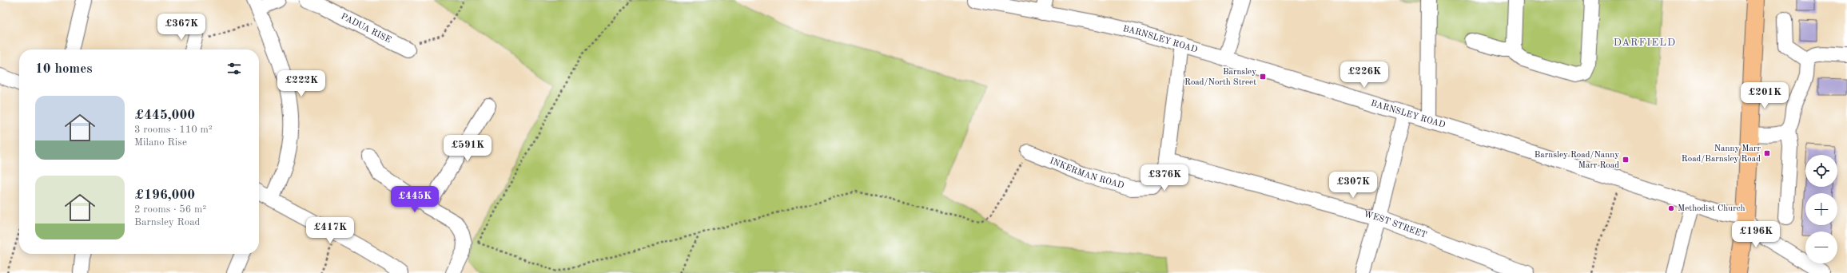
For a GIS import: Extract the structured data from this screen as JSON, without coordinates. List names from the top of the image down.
{
  "streets": {
    "street": [
      "PADUA RISE",
      "BARNSLEY ROAD",
      "INKERMAN ROAD",
      "WEST STREET"
    ]
  },
  "crossings": [
    ["BARNSLEY ROAD", "INKERMAN ROAD"],
    ["INKERMAN ROAD", "WEST STREET"]
  ],
  "districts": ["DARFIELD"],
  "places": {
    "transit": ["Barnsley Road/North Street", "Nanny Marr Road/Barnsley Road", "Barnsley Road/Nanny Marr Road"],
    "other": ["Methodist Church"]
  },
  "page": {
    "price": [
      "£367K",
      "£226K",
      "£222K",
      "£201K",
      "£591K",
      "£376K",
      "£307K",
      "£445K",
      "£417K",
      "£196K"
    ],
    "heading": "10 homes",
    "list": [
      {
        "name": "£445,000",
        "note": "3 rooms · 110 m² · Milano Rise"
      },
      {
        "name": "£196,000",
        "note": "2 rooms · 56 m² · Barnsley Road"
      }
    ],
    "map_buttons": ["+", "−"]
  }
}
